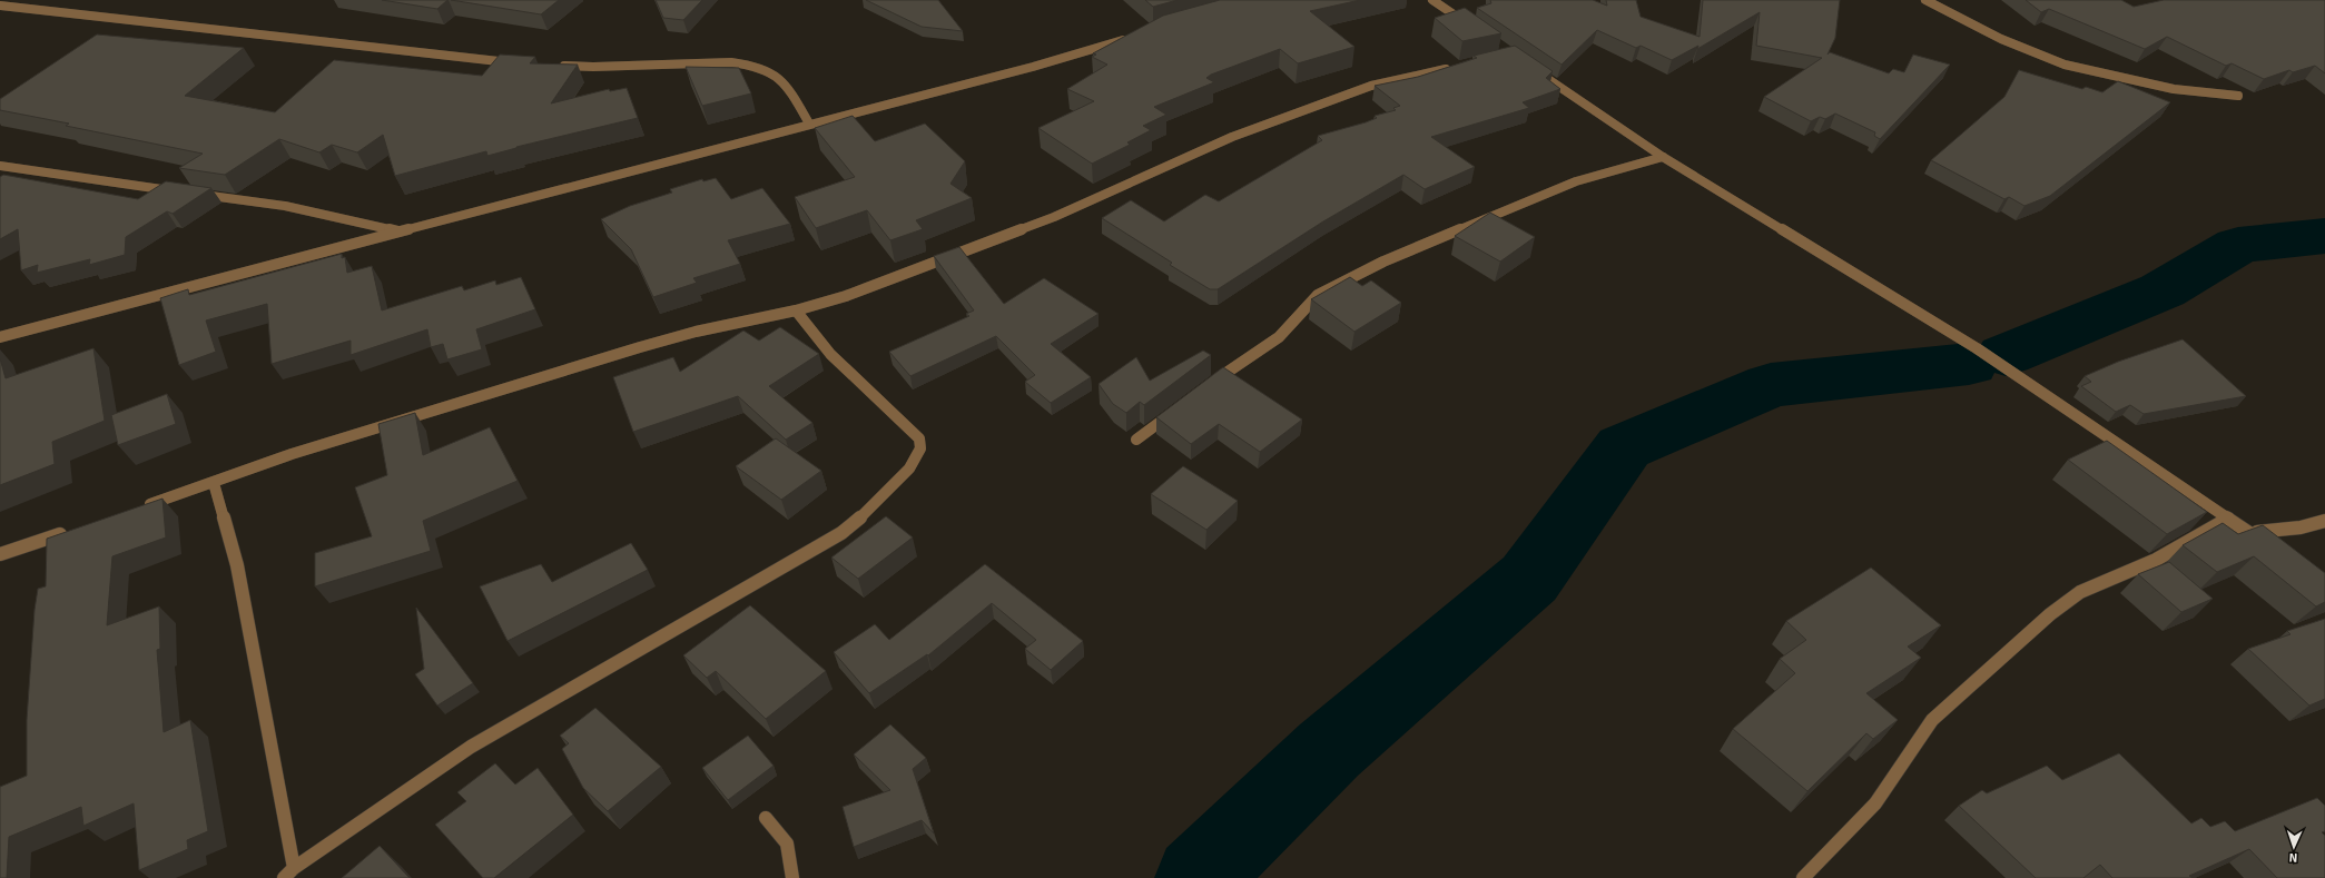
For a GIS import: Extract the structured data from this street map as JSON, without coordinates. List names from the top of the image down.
{
  "north": "bottom"
}
